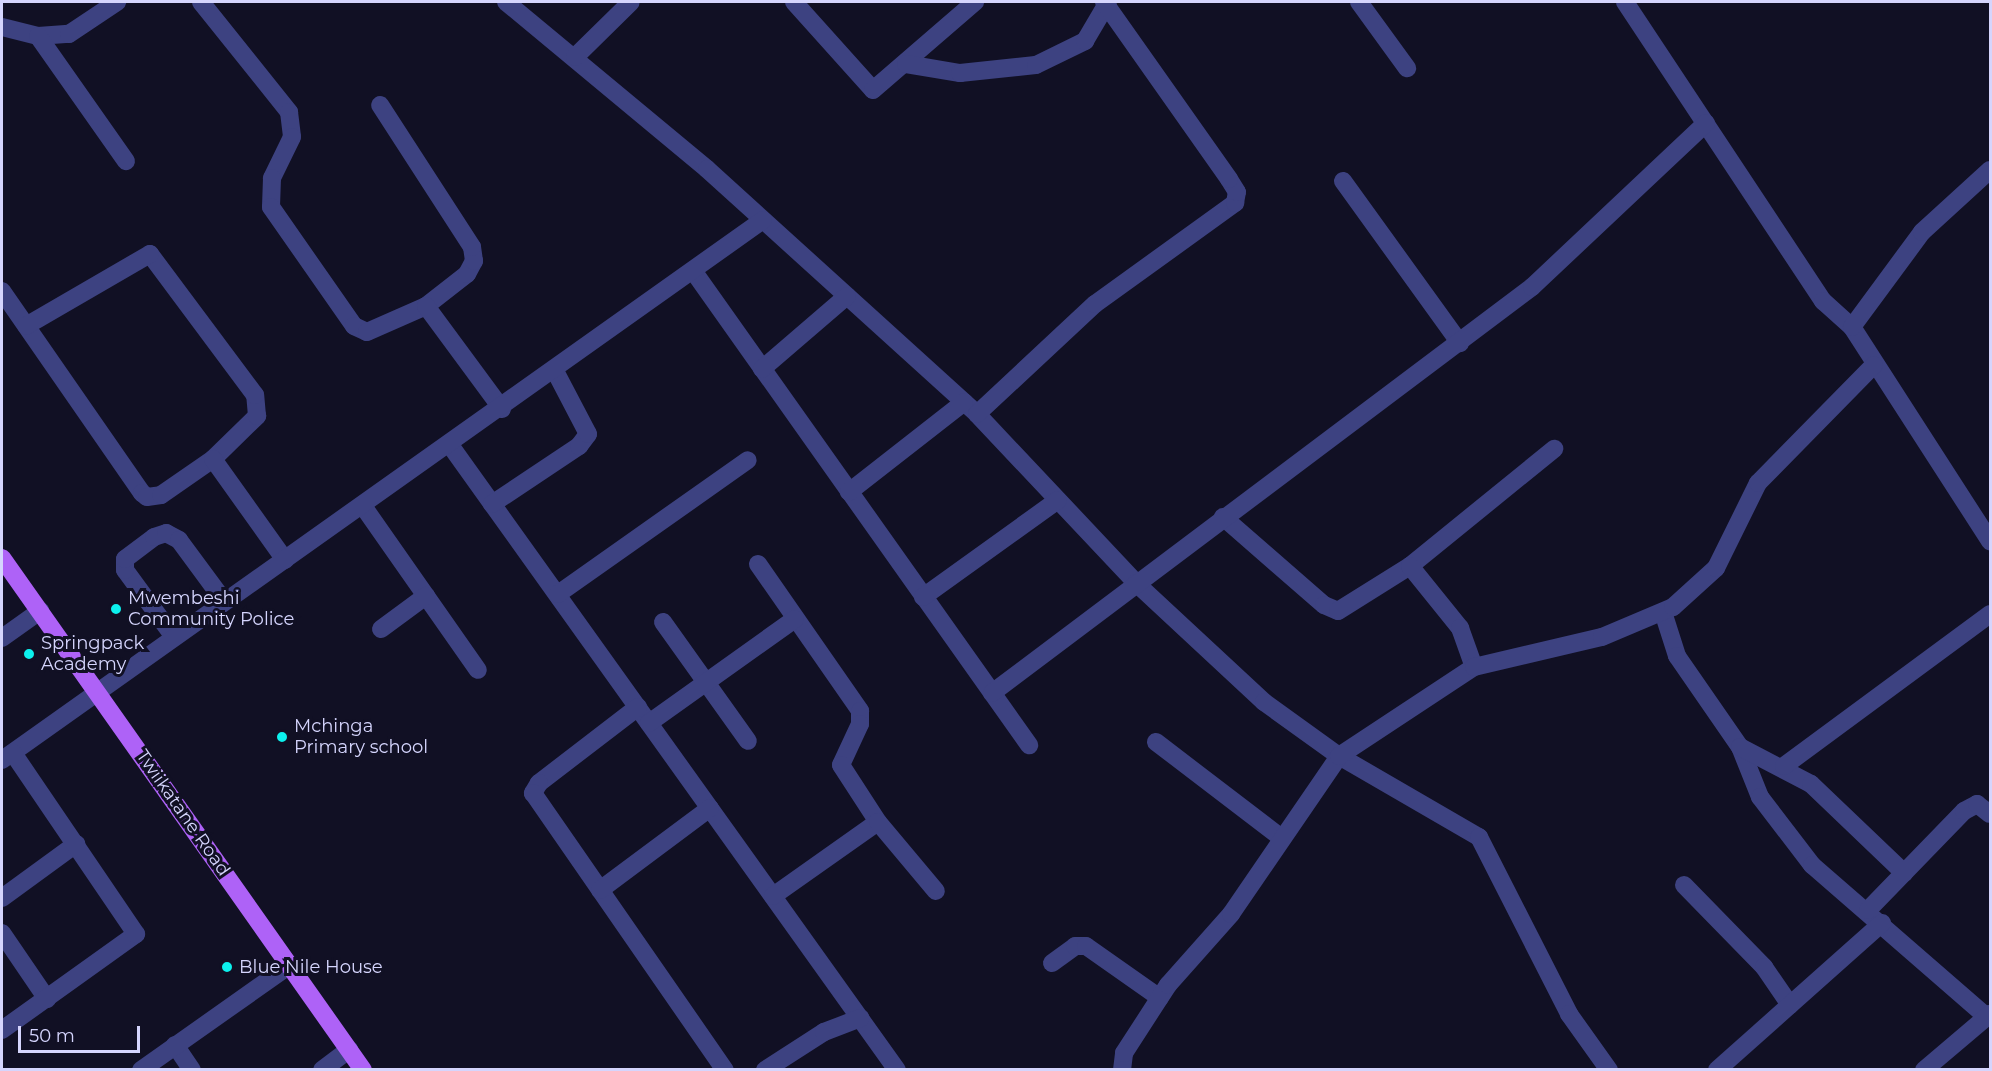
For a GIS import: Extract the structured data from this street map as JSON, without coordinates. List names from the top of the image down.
{
  "streets": {
    "main road": ["Twiikatane Road"]
  },
  "places": [
    "Mwembeshi Community Police",
    "Springpack Academy",
    "Mchinga Primary school",
    "Blue Nile House"
  ],
  "scale_bar": "50 m"
}
